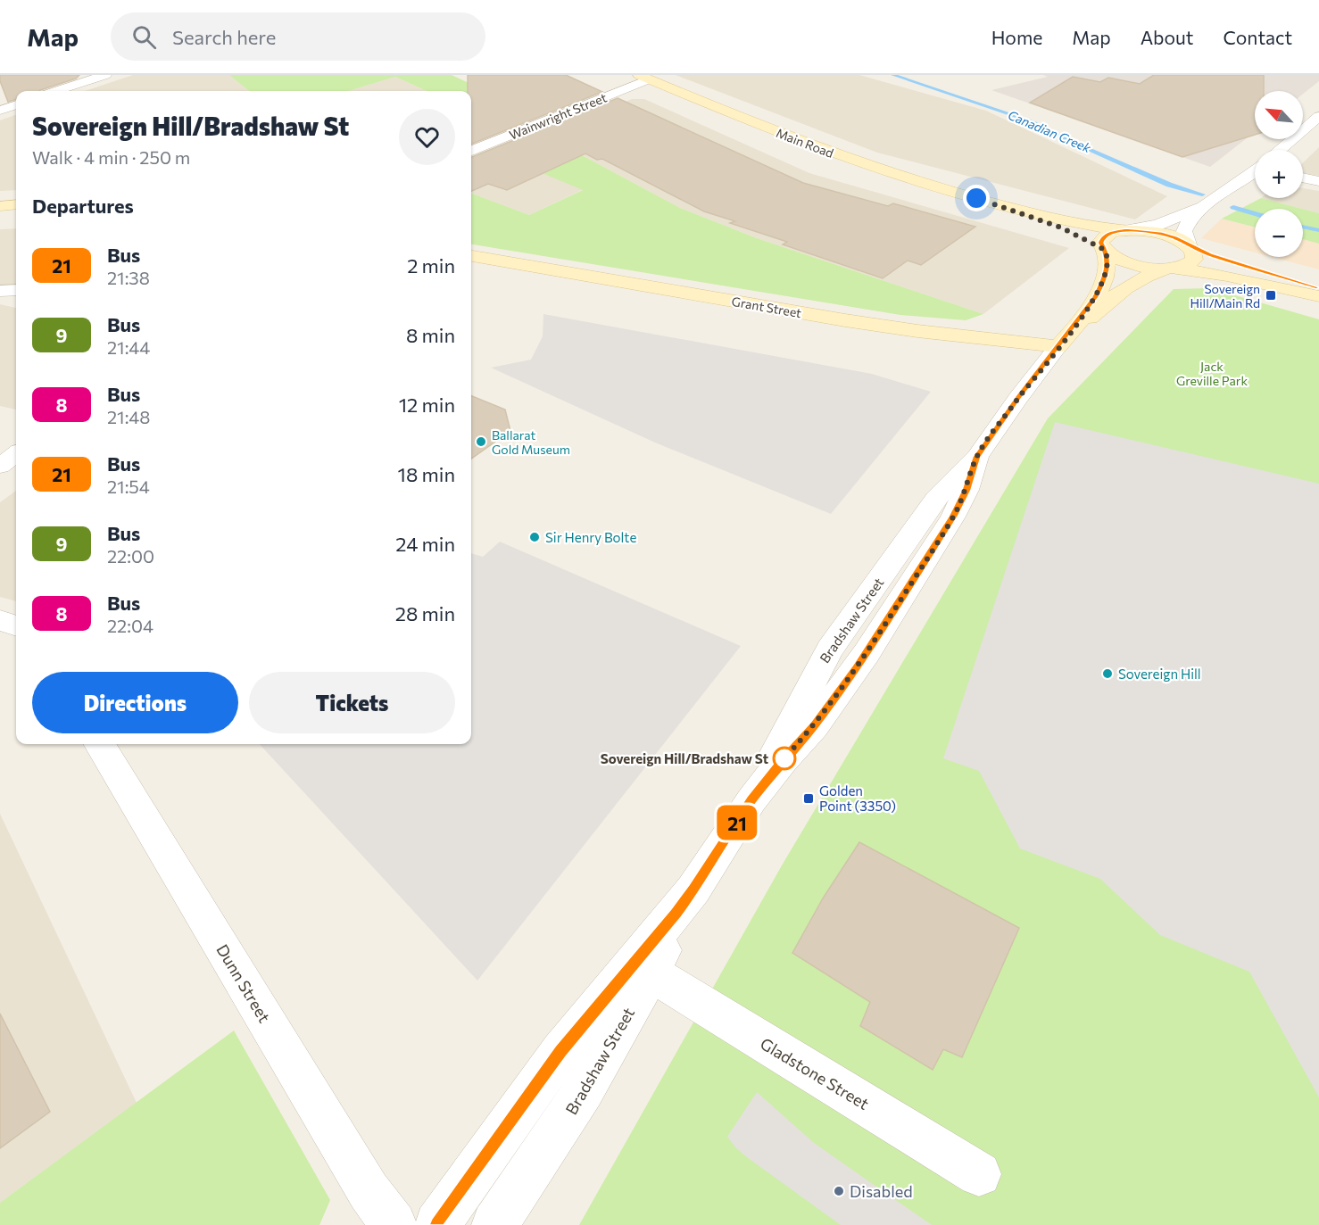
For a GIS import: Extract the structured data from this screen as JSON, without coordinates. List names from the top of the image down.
{
  "streets": {
    "main road": ["Main Road", "Grant Street", "Bradshaw Street"],
    "street": ["Wainwright Street", "Dunn Street", "Gladstone Street"]
  },
  "crossings": [
    ["Wainwright Street", "Main Road"],
    ["Main Road", "Bradshaw Street"],
    ["Grant Street", "Bradshaw Street"],
    ["Bradshaw Street", "Gladstone Street"]
  ],
  "water": ["Canadian Creek"],
  "parks": ["Jack Greville Park"],
  "places": {
    "transit": ["Sovereign Hill/Main Rd", "Golden Point (3350)"],
    "other": [
      "Ballarat Gold Museum",
      "Sir Henry Bolte",
      "Sovereign Hill",
      "Sovereign Hill/Bradshaw St",
      "Disabled"
    ]
  },
  "lines": ["bus line 21"],
  "north": "top left",
  "page": {
    "header": "Map",
    "search": "Search here",
    "nav": [
      "Home",
      "Map",
      "About",
      "Contact"
    ],
    "on_map": "21",
    "map_buttons": ["+", "−"],
    "heading": [
      ["Sovereign Hill/Bradshaw St", "Walk · 4 min · 250 m"],
      "Departures"
    ],
    "list": [
      {
        "mark": "21",
        "name": "Bus",
        "note": "21:38",
        "value": "2 min"
      },
      {
        "mark": "9",
        "name": "Bus",
        "note": "21:44",
        "value": "8 min"
      },
      {
        "mark": "8",
        "name": "Bus",
        "note": "21:48",
        "value": "12 min"
      },
      {
        "mark": "21",
        "name": "Bus",
        "note": "21:54",
        "value": "18 min"
      },
      {
        "mark": "9",
        "name": "Bus",
        "note": "22:00",
        "value": "24 min"
      },
      {
        "mark": "8",
        "name": "Bus",
        "note": "22:04",
        "value": "28 min"
      }
    ],
    "buttons": ["Directions", "Tickets"]
  }
}
